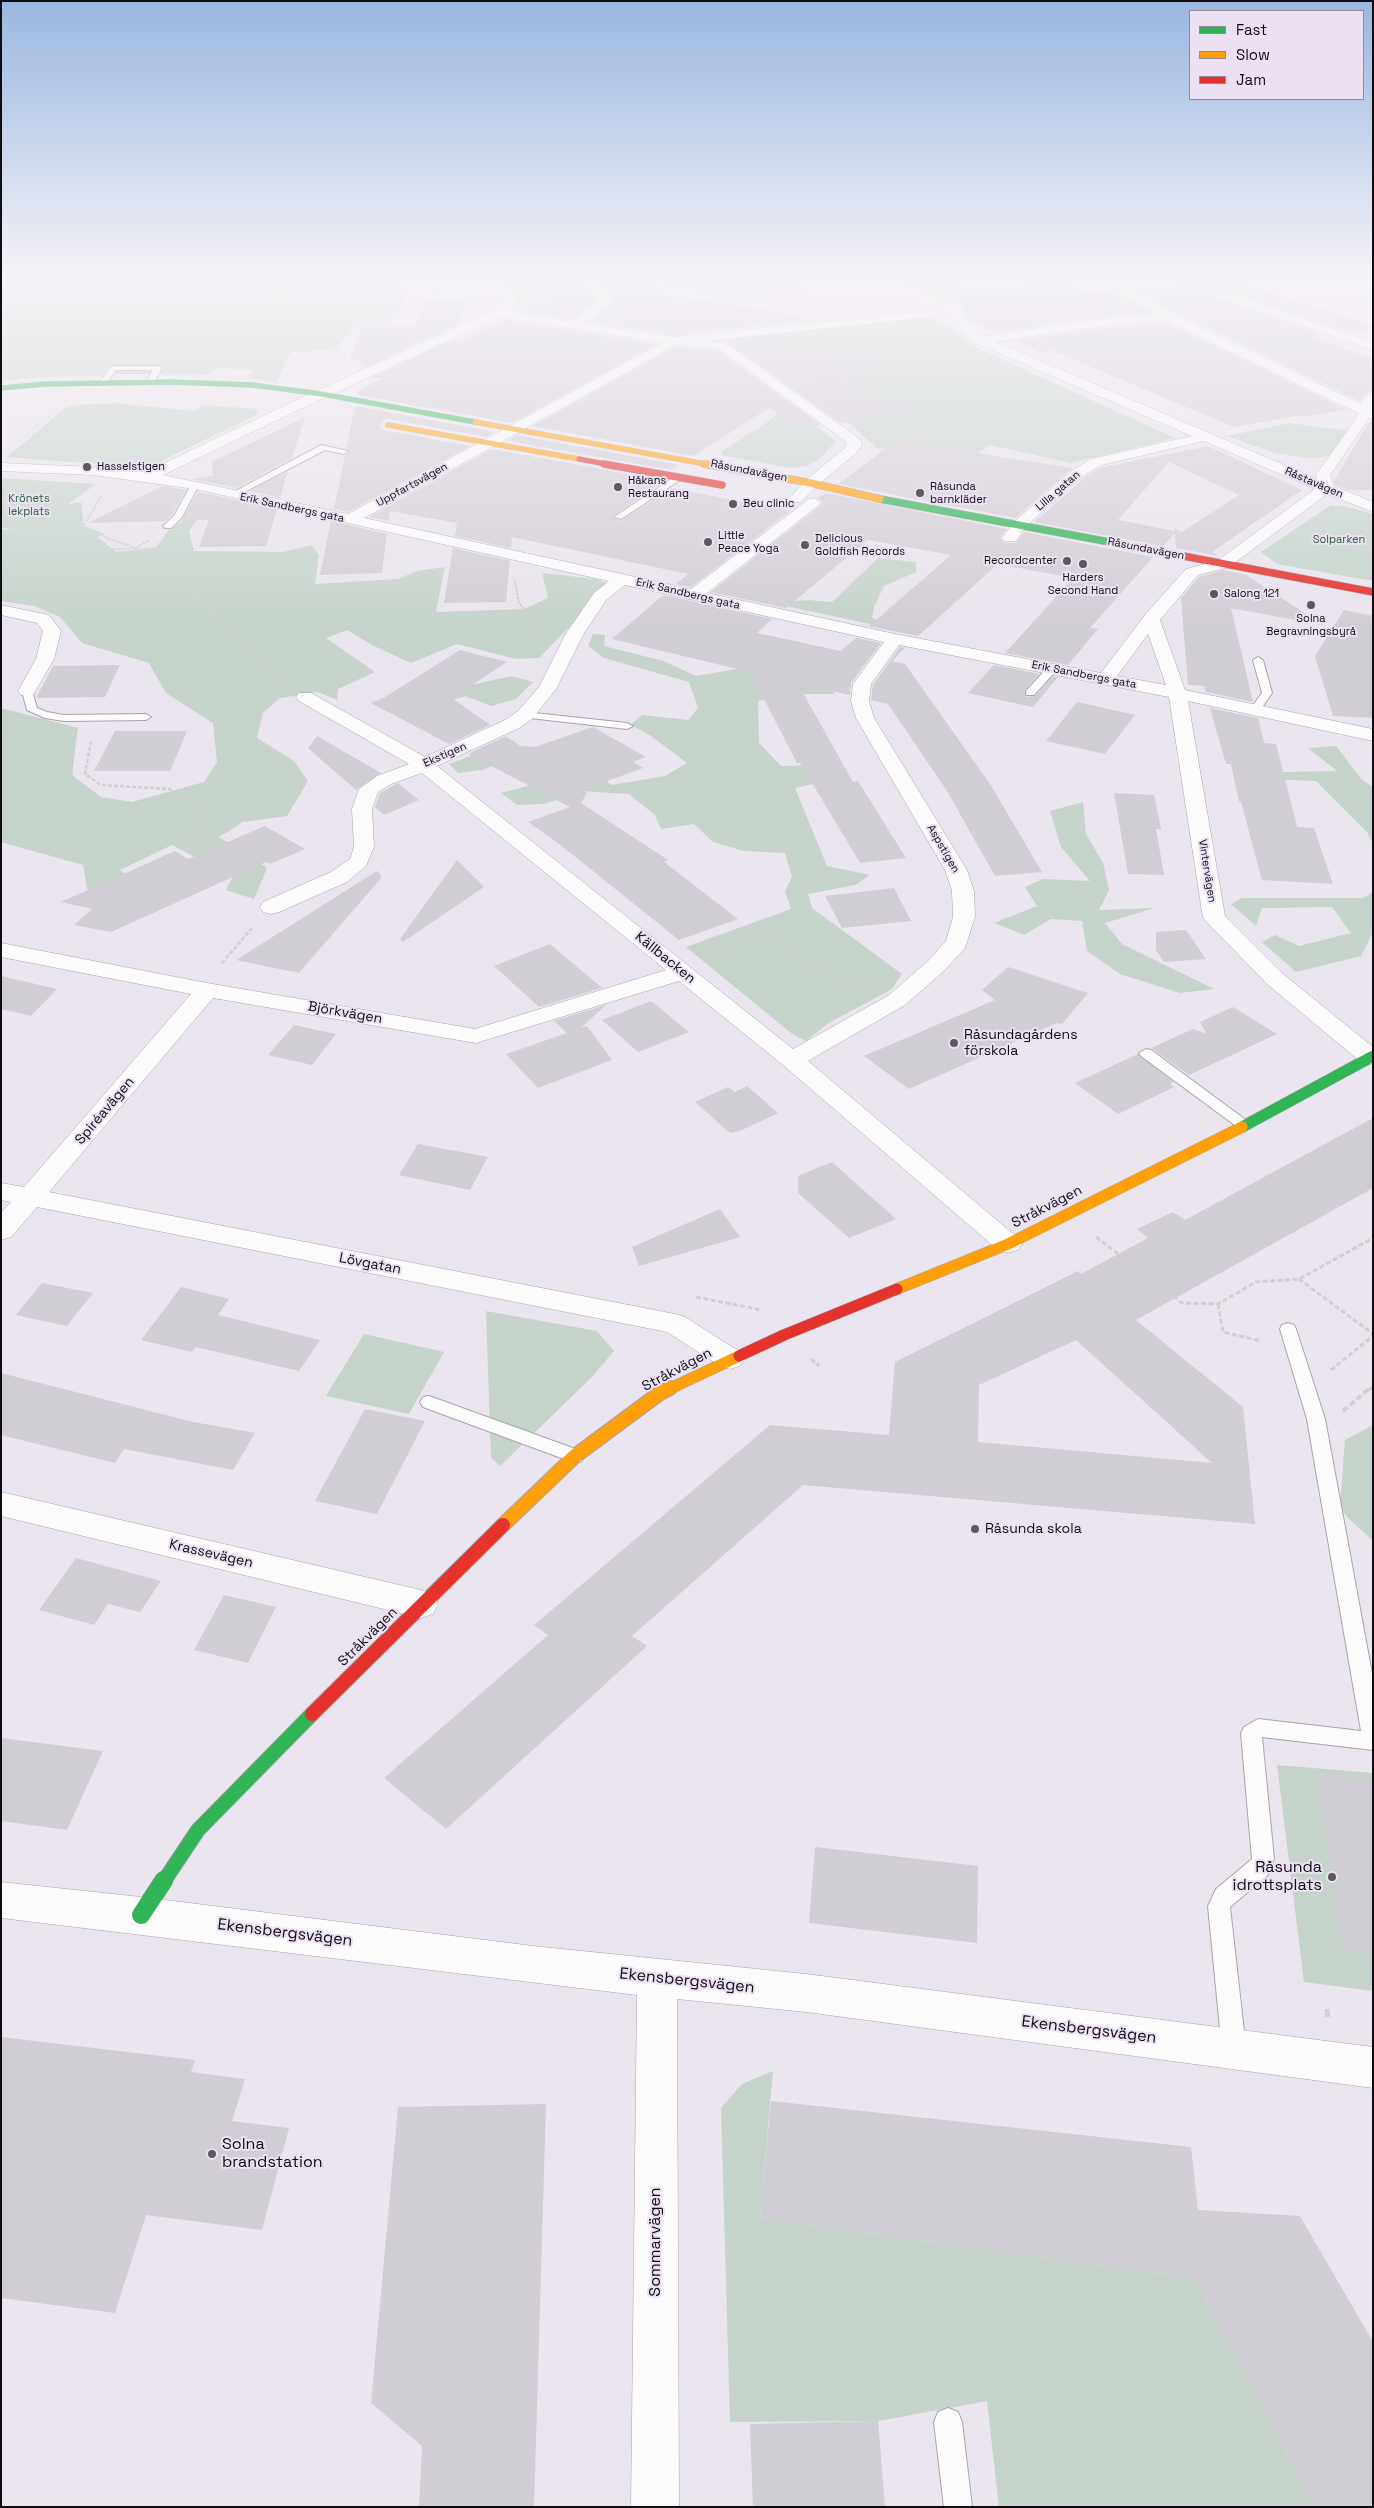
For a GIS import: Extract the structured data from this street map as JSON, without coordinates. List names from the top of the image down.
{
  "streets": {
    "street": [
      "Råsundavägen",
      "Råstavägen",
      "Uppfartsvägen",
      "Lilla gatan",
      "Erik Sandbergs gata",
      "Ekstigen",
      "Aspstigen",
      "Vintervägen",
      "Källbacken",
      "Björkvägen",
      "Spiréavägen",
      "Stråkvägen",
      "Lövgatan",
      "Krassevägen",
      "Ekensbergsvägen",
      "Sommarvägen"
    ]
  },
  "crossings": [
    ["Råsundavägen", "Uppfartsvägen"],
    ["Råsundavägen", "Lilla gatan"],
    ["Råstavägen", "Lilla gatan"],
    ["Uppfartsvägen", "Erik Sandbergs gata"],
    ["Erik Sandbergs gata", "Ekstigen"],
    ["Erik Sandbergs gata", "Aspstigen"],
    ["Erik Sandbergs gata", "Vintervägen"],
    ["Ekstigen", "Källbacken"],
    ["Aspstigen", "Källbacken"],
    ["Vintervägen", "Stråkvägen"],
    ["Källbacken", "Björkvägen"],
    ["Källbacken", "Stråkvägen"],
    ["Björkvägen", "Spiréavägen"],
    ["Spiréavägen", "Lövgatan"],
    ["Stråkvägen", "Lövgatan"],
    ["Stråkvägen", "Krassevägen"],
    ["Stråkvägen", "Ekensbergsvägen"],
    ["Ekensbergsvägen", "Sommarvägen"]
  ],
  "parks": ["Krönets lekplats", "Solparken"],
  "places": [
    "Hasselstigen",
    "Håkans Restaurang",
    "Råsunda barnkläder",
    "Beu clinic",
    "Little Peace Yoga",
    "Delicious Goldfish Records",
    "Recordcenter",
    "Harders Second Hand",
    "Salong 121",
    "Solna Begravningsbyrå",
    "Råsundagårdens förskola",
    "Råsunda skola",
    "Råsunda idrottsplats",
    "Solna brandstation"
  ],
  "legend": ["Fast", "Slow", "Jam"]
}
